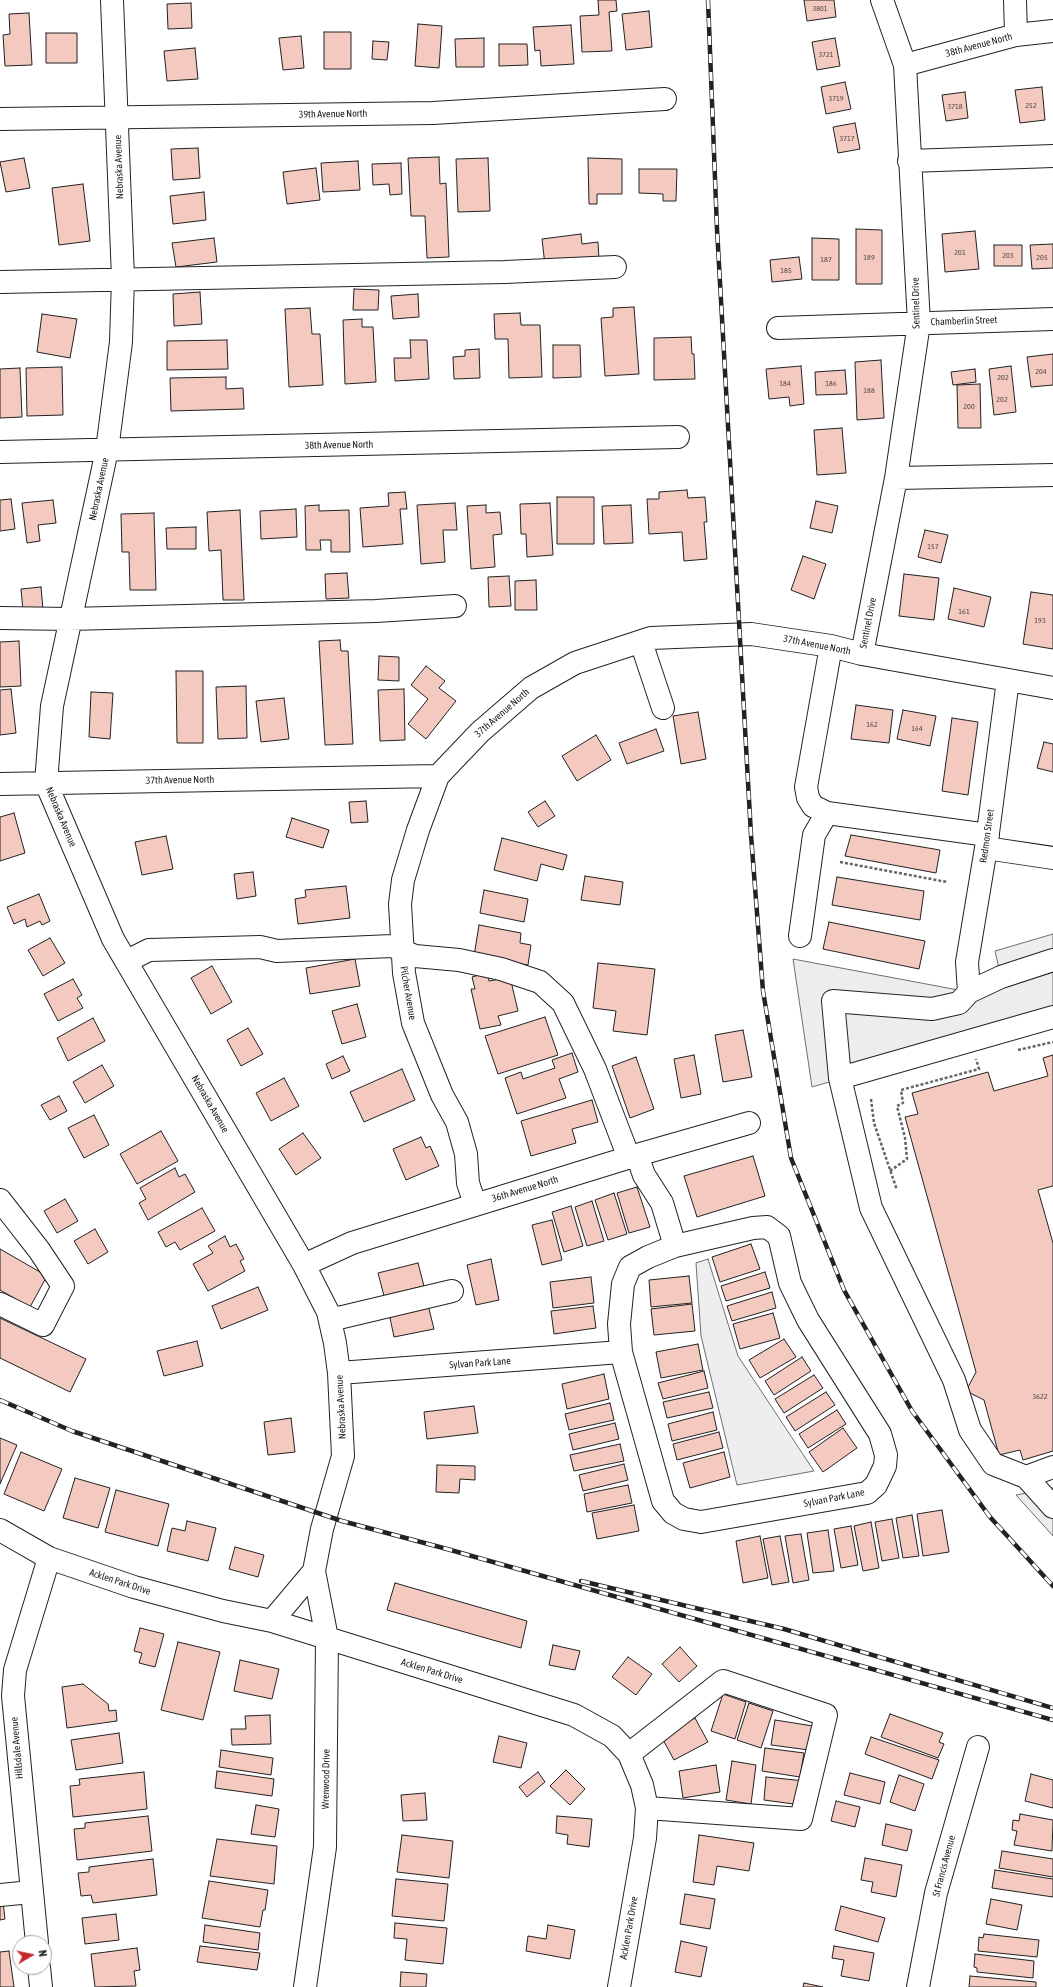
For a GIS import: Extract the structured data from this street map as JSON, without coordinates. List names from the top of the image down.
{
  "streets": {
    "street": [
      "38th Avenue North",
      "39th Avenue North",
      "Nebraska Avenue",
      "Sentinel Drive",
      "Chamberlin Street",
      "37th Avenue North",
      "Redmon Street",
      "Pilcher Avenue",
      "36th Avenue North",
      "Sylvan Park Lane",
      "Acklen Park Drive",
      "Hillsdale Avenue",
      "Wrenwood Drive",
      "St Francis Avenue"
    ]
  },
  "crossings": [
    ["38th Avenue North", "Nebraska Avenue"],
    ["38th Avenue North", "Sentinel Drive"],
    ["39th Avenue North", "Nebraska Avenue"],
    ["Nebraska Avenue", "37th Avenue North"],
    ["Nebraska Avenue", "36th Avenue North"],
    ["Nebraska Avenue", "Sylvan Park Lane"],
    ["Nebraska Avenue", "Wrenwood Drive"],
    ["Sentinel Drive", "Chamberlin Street"],
    ["Sentinel Drive", "37th Avenue North"],
    ["37th Avenue North", "Redmon Street"],
    ["37th Avenue North", "Pilcher Avenue"],
    ["Pilcher Avenue", "36th Avenue North"],
    ["Acklen Park Drive", "Hillsdale Avenue"],
    ["Acklen Park Drive", "Wrenwood Drive"]
  ],
  "house_numbers": [
    "3801",
    "3721",
    "3719",
    "252",
    "3718",
    "3717",
    "201",
    "203",
    "189",
    "205",
    "187",
    "185",
    "204",
    "202",
    "184",
    "186",
    "188",
    "202",
    "200",
    "157",
    "161",
    "193",
    "162",
    "164",
    "3622"
  ],
  "north": "right"
}
